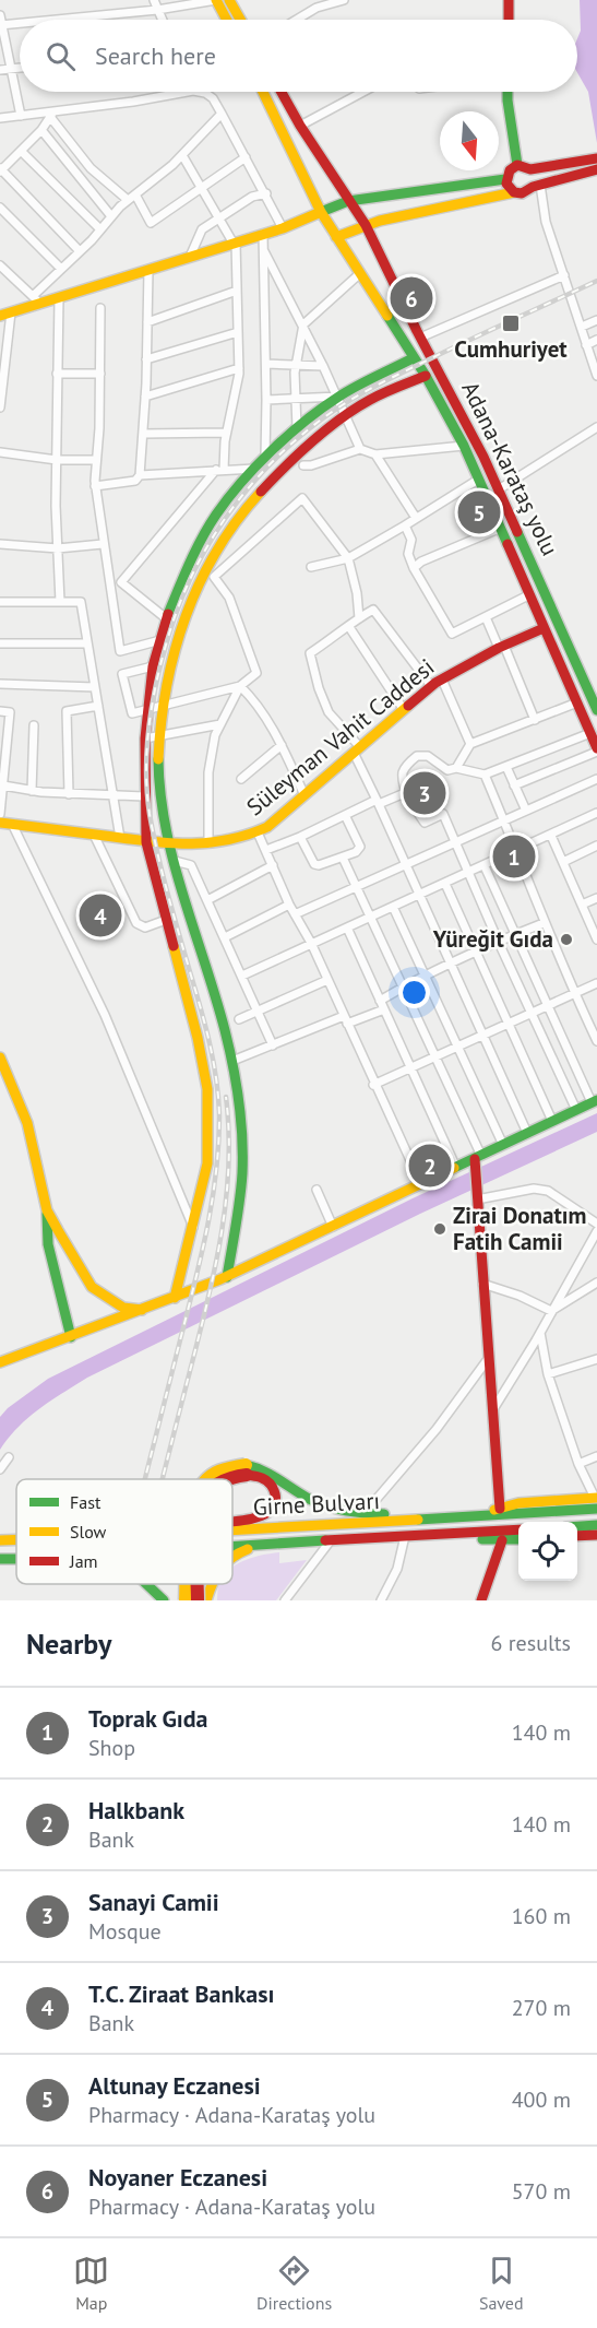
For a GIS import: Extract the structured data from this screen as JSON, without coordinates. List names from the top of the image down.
{
  "streets": {
    "main road": ["Adana-Karataş yolu", "Süleyman Vahit Caddesi", "Girne Bulvarı"]
  },
  "crossings": [
    ["Adana-Karataş yolu", "Süleyman Vahit Caddesi"]
  ],
  "places": {
    "transit": ["Cumhuriyet"],
    "other": ["Yüreğit Gıda", "Zirai Donatım Fatih Camii"]
  },
  "legend": ["Fast", "Slow", "Jam"],
  "north": "bottom",
  "page": {
    "search": "Search here",
    "pins": [
      "6",
      "5",
      "3",
      "1",
      "4",
      "2"
    ],
    "heading": ["Nearby", "6 results"],
    "list": [
      {
        "mark": "1",
        "name": "Toprak Gıda",
        "note": "Shop",
        "value": "140 m"
      },
      {
        "mark": "2",
        "name": "Halkbank",
        "note": "Bank",
        "value": "140 m"
      },
      {
        "mark": "3",
        "name": "Sanayi Camii",
        "note": "Mosque",
        "value": "160 m"
      },
      {
        "mark": "4",
        "name": "T.C. Ziraat Bankası",
        "note": "Bank",
        "value": "270 m"
      },
      {
        "mark": "5",
        "name": "Altunay Eczanesi",
        "note": "Pharmacy · Adana-Karataş yolu",
        "value": "400 m"
      },
      {
        "mark": "6",
        "name": "Noyaner Eczanesi",
        "note": "Pharmacy · Adana-Karataş yolu",
        "value": "570 m"
      }
    ],
    "nav": ["Map", "Directions", "Saved"]
  }
}
